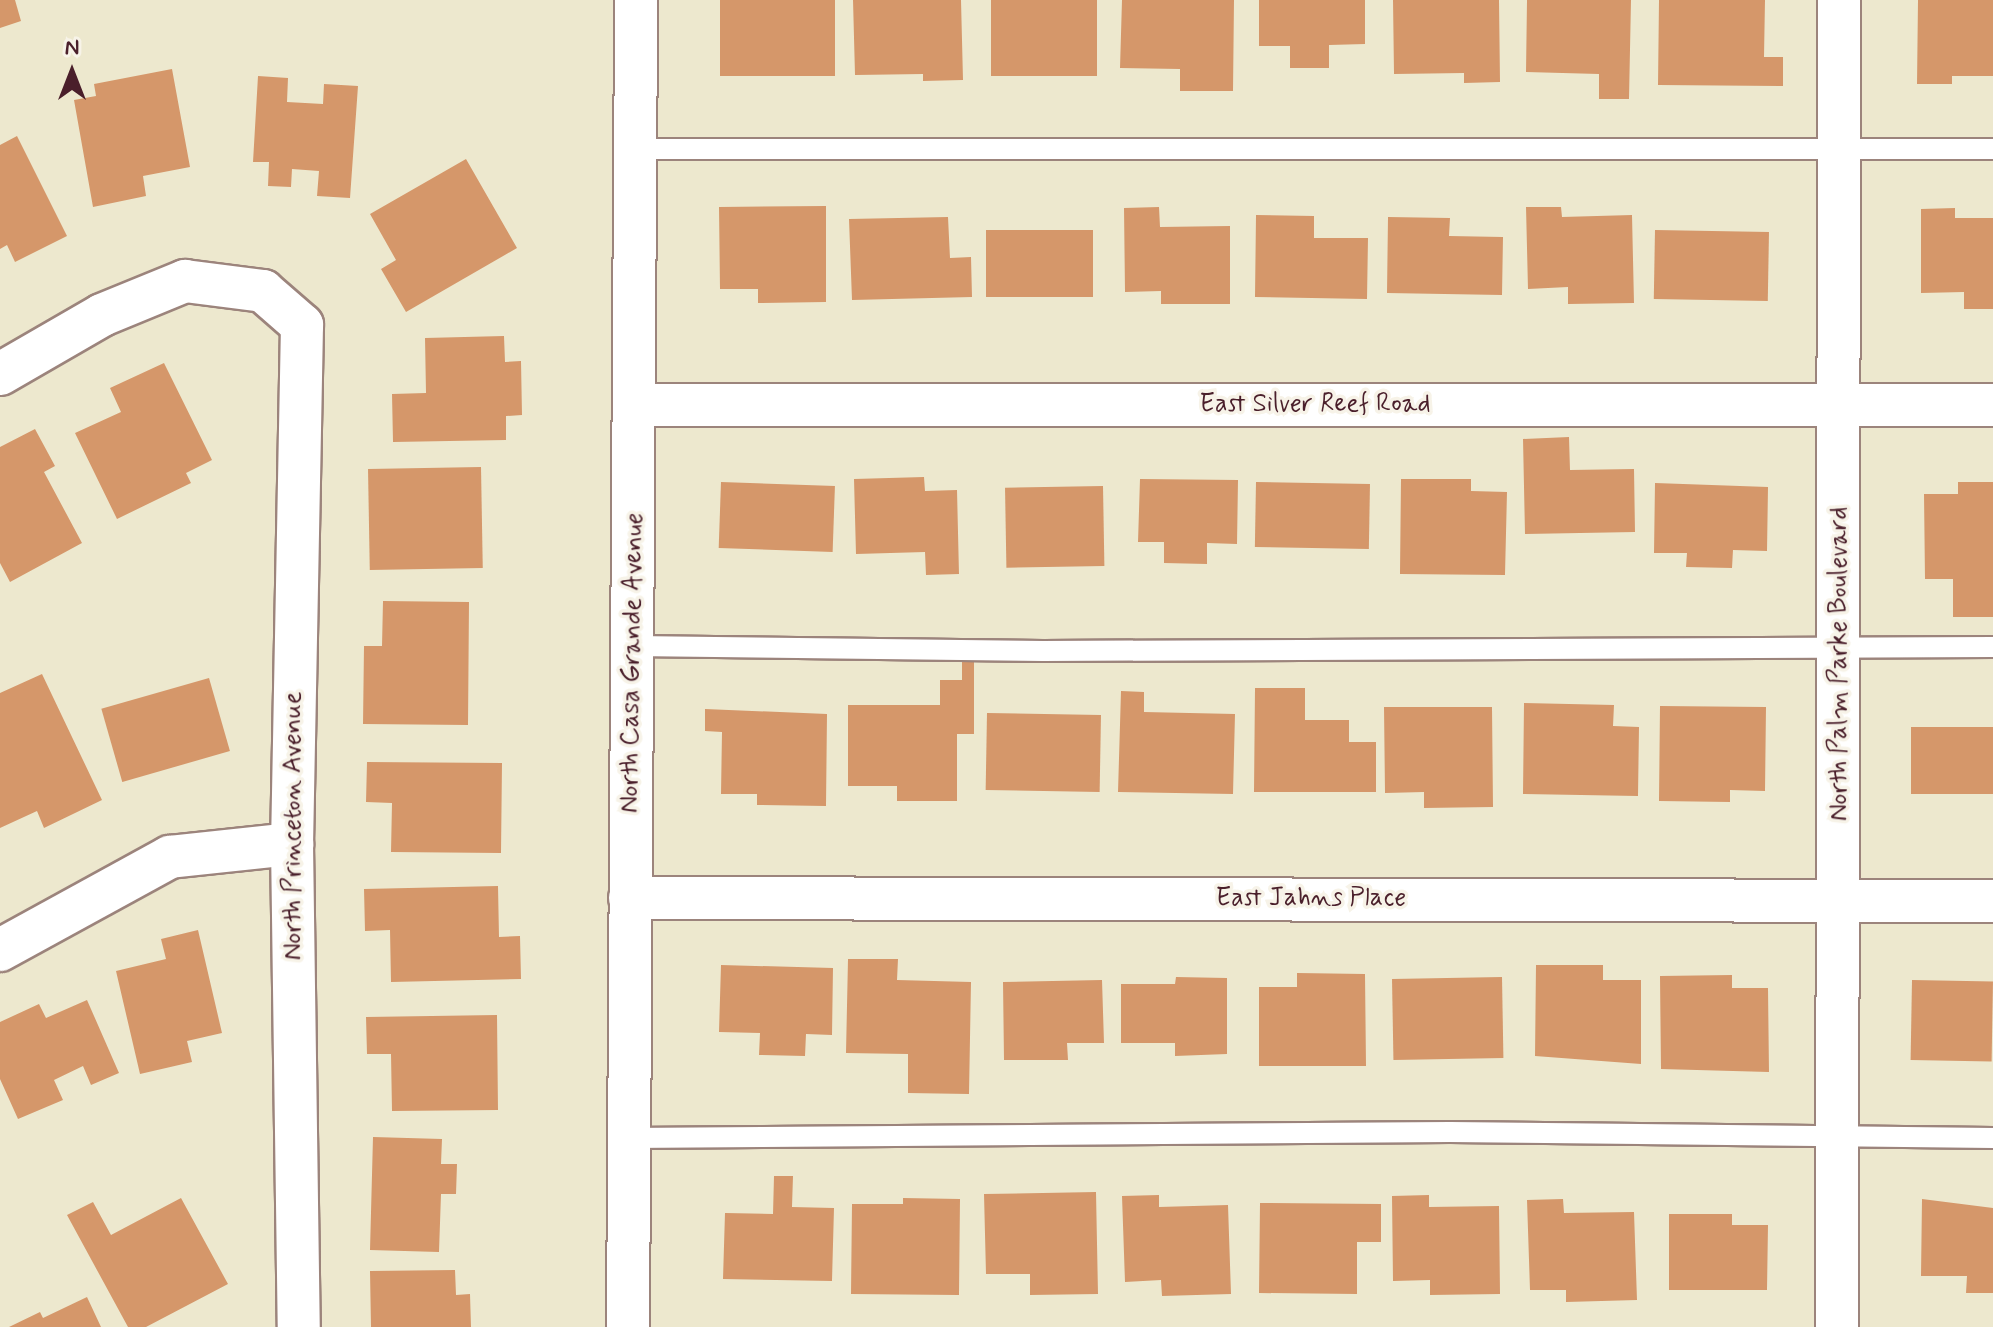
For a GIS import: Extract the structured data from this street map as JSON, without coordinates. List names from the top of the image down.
{
  "streets": {
    "street": [
      "East Silver Reef Road",
      "North Casa Grande Avenue",
      "North Palm Parke Boulevard",
      "North Princeton Avenue",
      "East Jahns Place"
    ]
  },
  "crossings": [
    ["East Silver Reef Road", "North Casa Grande Avenue"],
    ["East Silver Reef Road", "North Palm Parke Boulevard"],
    ["North Casa Grande Avenue", "East Jahns Place"],
    ["North Palm Parke Boulevard", "East Jahns Place"]
  ],
  "north": "top"
}
